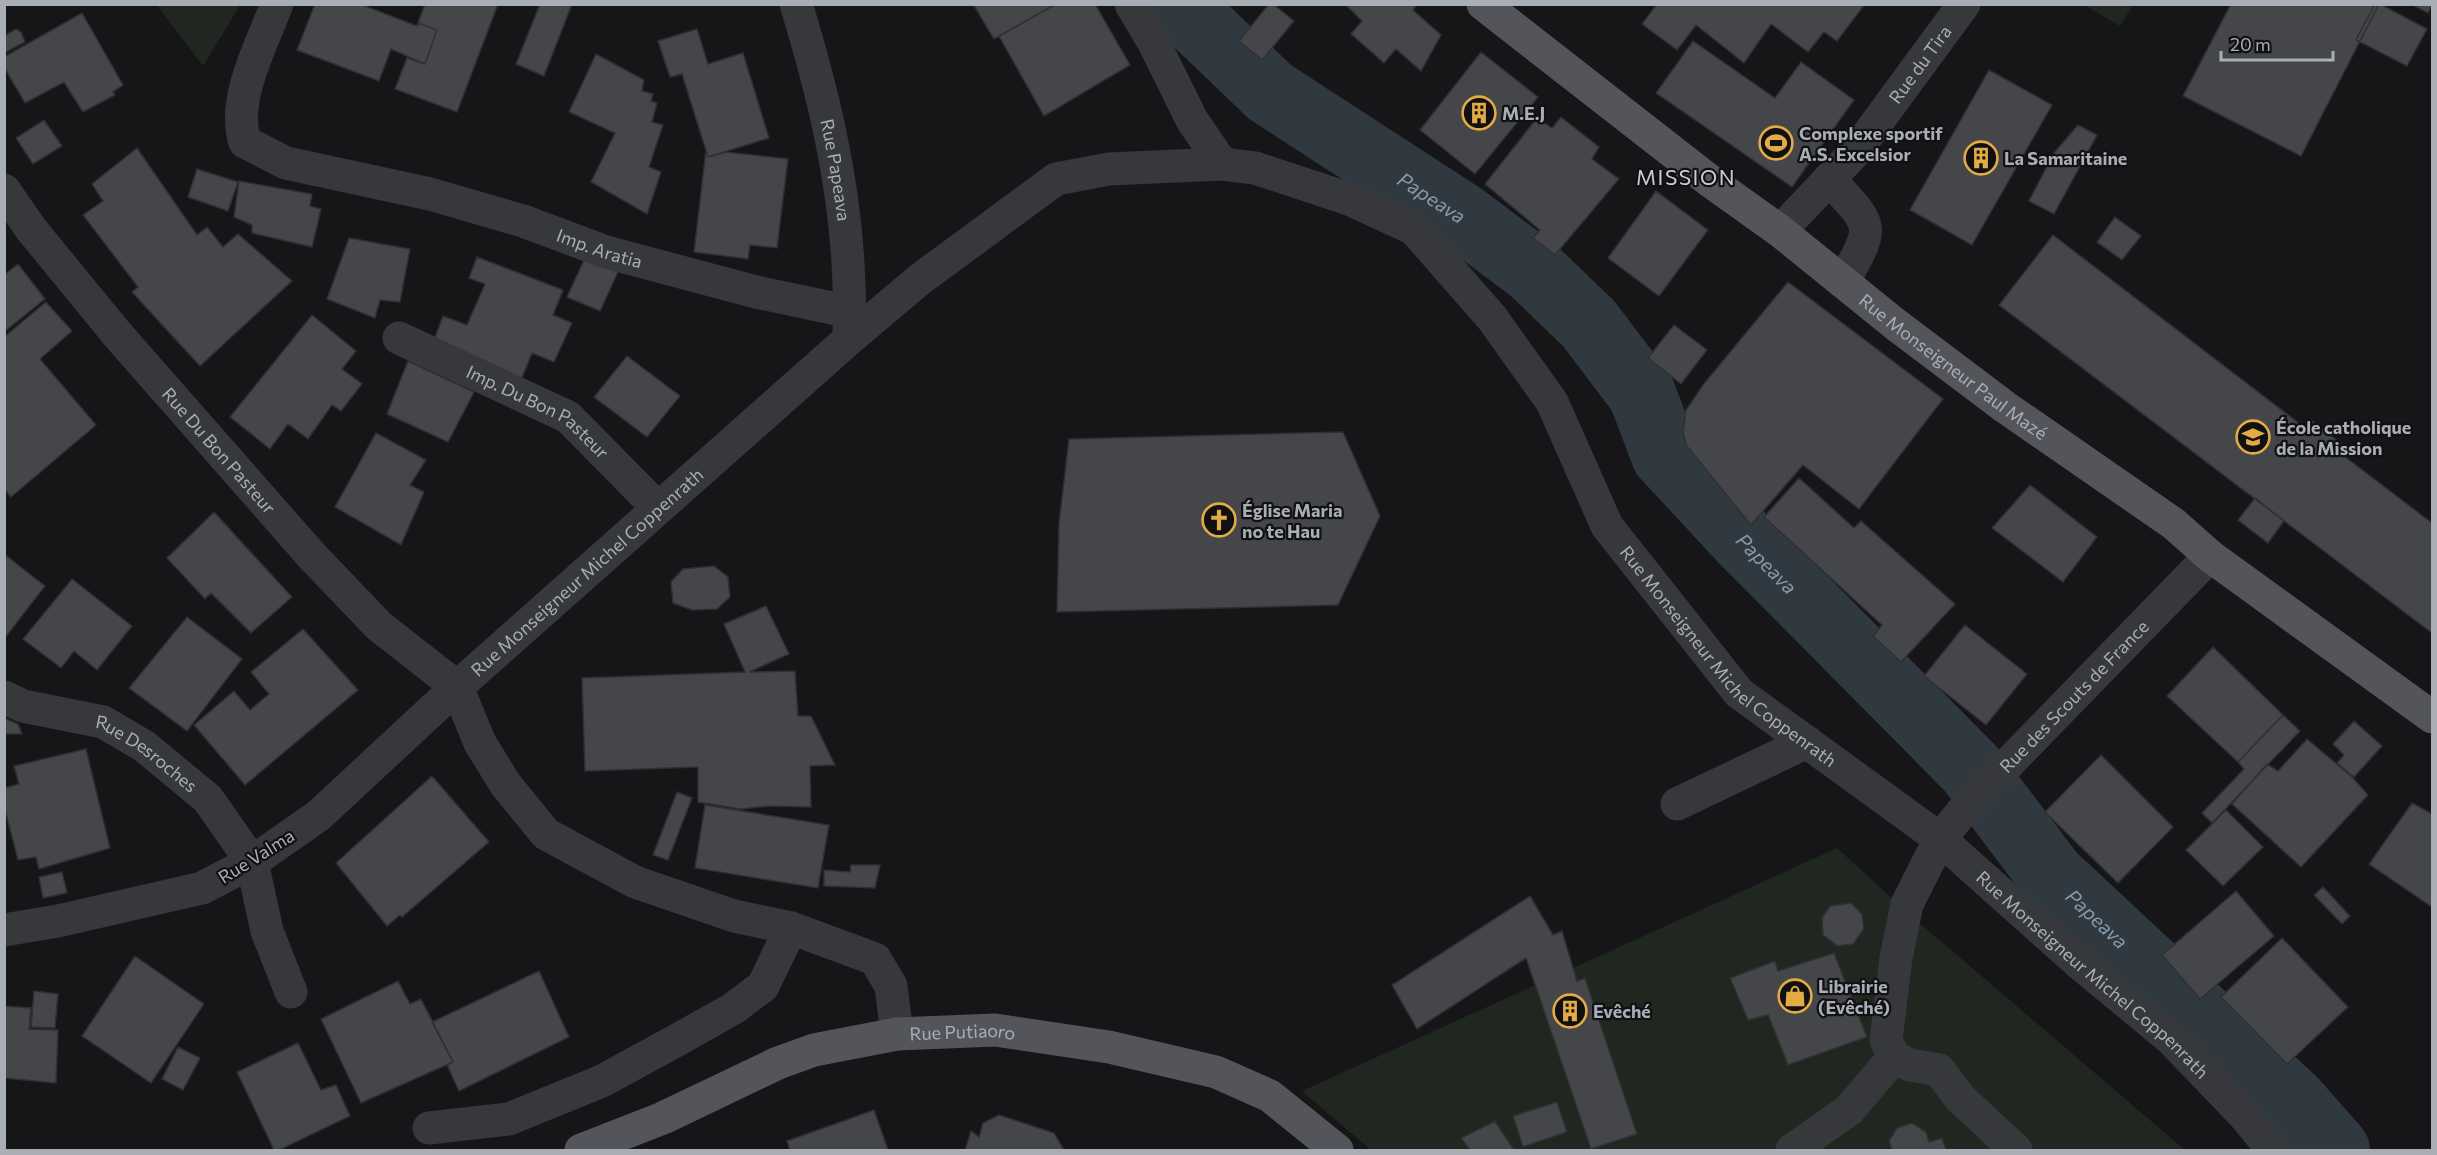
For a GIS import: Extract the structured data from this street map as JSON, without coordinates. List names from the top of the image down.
{
  "streets": {
    "main road": ["Rue Monseigneur Paul Mazé", "Rue Putiaoro"],
    "street": [
      "Rue du Tira",
      "Rue Papeava",
      "Imp. Aratia",
      "Imp. Du Bon Pasteur",
      "Rue Du Bon Pasteur",
      "Rue Monseigneur Michel Coppenrath",
      "Rue des Scouts de France",
      "Rue Desroches",
      "Rue Valma"
    ]
  },
  "crossings": [
    ["Rue du Tira", "Rue Monseigneur Paul Mazé"],
    ["Rue Papeava", "Imp. Aratia"],
    ["Rue Papeava", "Rue Monseigneur Michel Coppenrath"],
    ["Imp. Aratia", "Rue Monseigneur Michel Coppenrath"],
    ["Rue Monseigneur Paul Mazé", "Rue des Scouts de France"],
    ["Imp. Du Bon Pasteur", "Rue Monseigneur Michel Coppenrath"],
    ["Rue Du Bon Pasteur", "Rue Monseigneur Michel Coppenrath"],
    ["Rue Du Bon Pasteur", "Rue Valma"],
    ["Rue Monseigneur Michel Coppenrath", "Rue des Scouts de France"],
    ["Rue Monseigneur Michel Coppenrath", "Rue Valma"],
    ["Rue Monseigneur Michel Coppenrath", "Rue Putiaoro"],
    ["Rue Desroches", "Rue Valma"]
  ],
  "districts": ["MISSION"],
  "water": ["Papeava"],
  "places": {
    "building": ["M.E.J", "La Samaritaine", "Evêché"],
    "sports": ["Complexe sportif A.S. Excelsior"],
    "school or university": ["École catholique de la Mission"],
    "church": ["Église Maria no te Hau"],
    "shop": ["Librairie (Evêché)"]
  },
  "scale_bar": "20 m"
}
